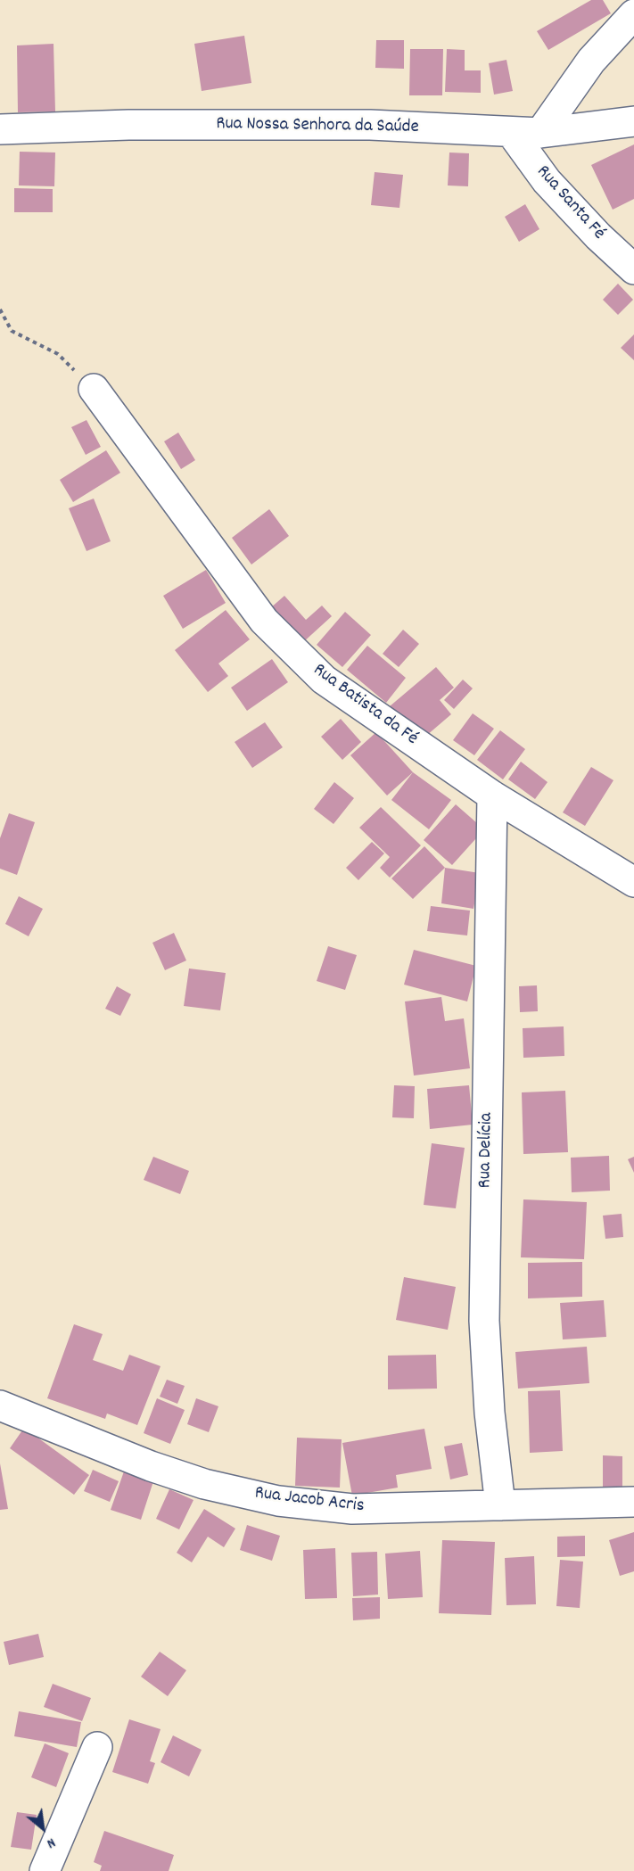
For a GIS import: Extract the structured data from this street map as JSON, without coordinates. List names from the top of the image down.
{
  "streets": {
    "street": [
      "Rua Nossa Senhora da Saúde",
      "Rua Santa Fé",
      "Rua Batista da Fé",
      "Rua Delícia",
      "Rua Jacob Acris"
    ]
  },
  "crossings": [
    ["Rua Nossa Senhora da Saúde", "Rua Santa Fé"],
    ["Rua Batista da Fé", "Rua Delícia"],
    ["Rua Delícia", "Rua Jacob Acris"]
  ],
  "north": "bottom right"
}
